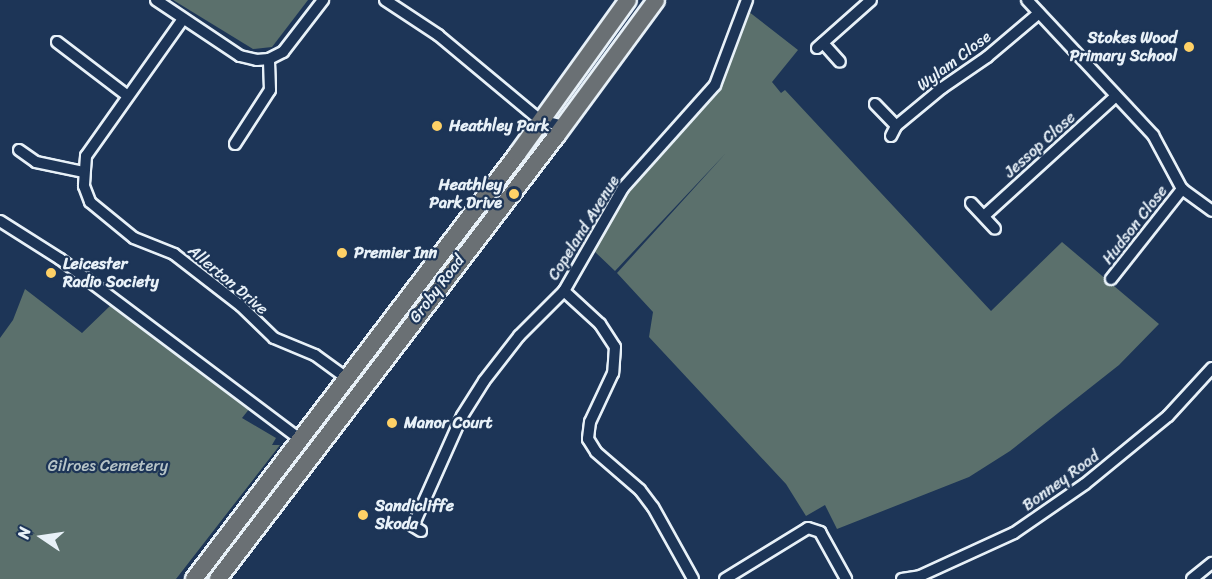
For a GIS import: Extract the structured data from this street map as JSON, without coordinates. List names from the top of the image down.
{
  "streets": {
    "main road": ["Groby Road"],
    "street": [
      "Wylam Close",
      "Jessop Close",
      "Hudson Close",
      "Copeland Avenue",
      "Allerton Drive",
      "Bonney Road"
    ]
  },
  "crossings": [
    ["Allerton Drive", "Groby Road"]
  ],
  "parks": ["Gilroes Cemetery"],
  "places": [
    "Stokes Wood Primary School",
    "Heathley Park",
    "Heathley Park Drive",
    "Premier Inn",
    "Leicester Radio Society",
    "Manor Court",
    "Sandicliffe Skoda"
  ],
  "north": "left"
}
